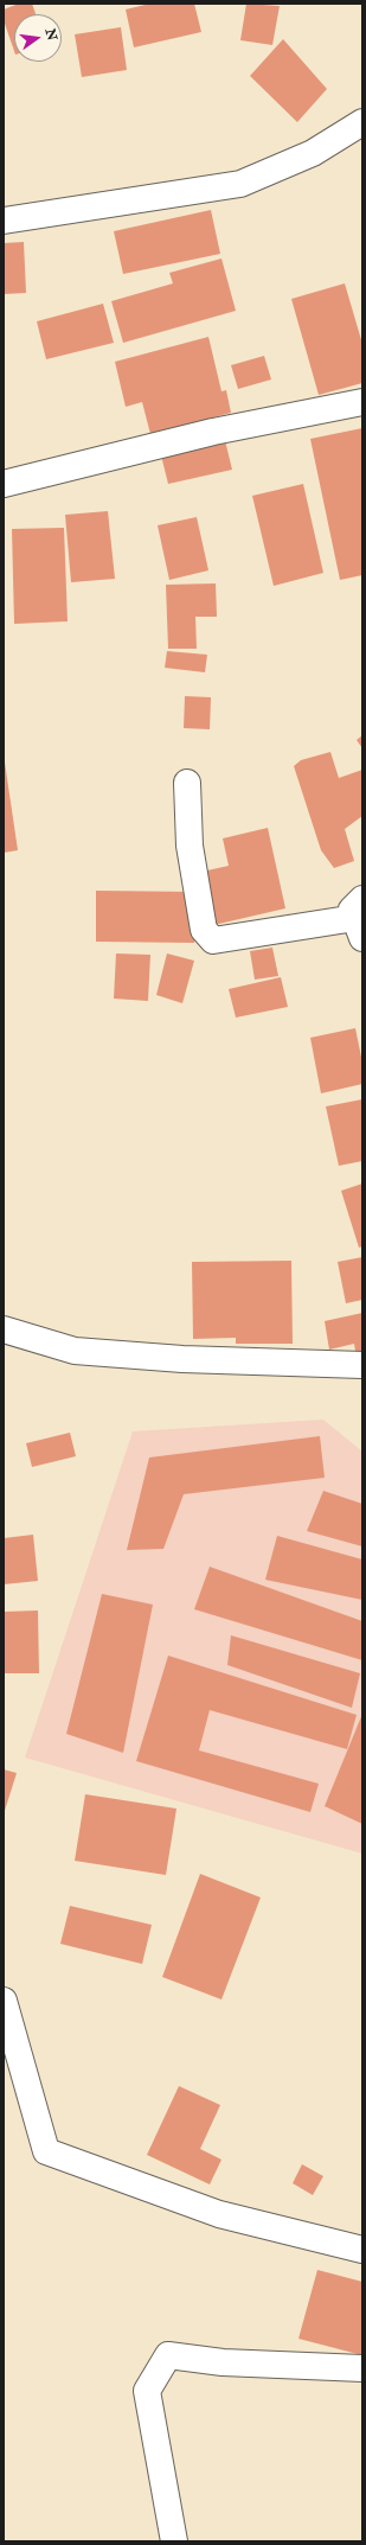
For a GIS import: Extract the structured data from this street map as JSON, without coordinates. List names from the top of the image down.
{
  "north": "right"
}
